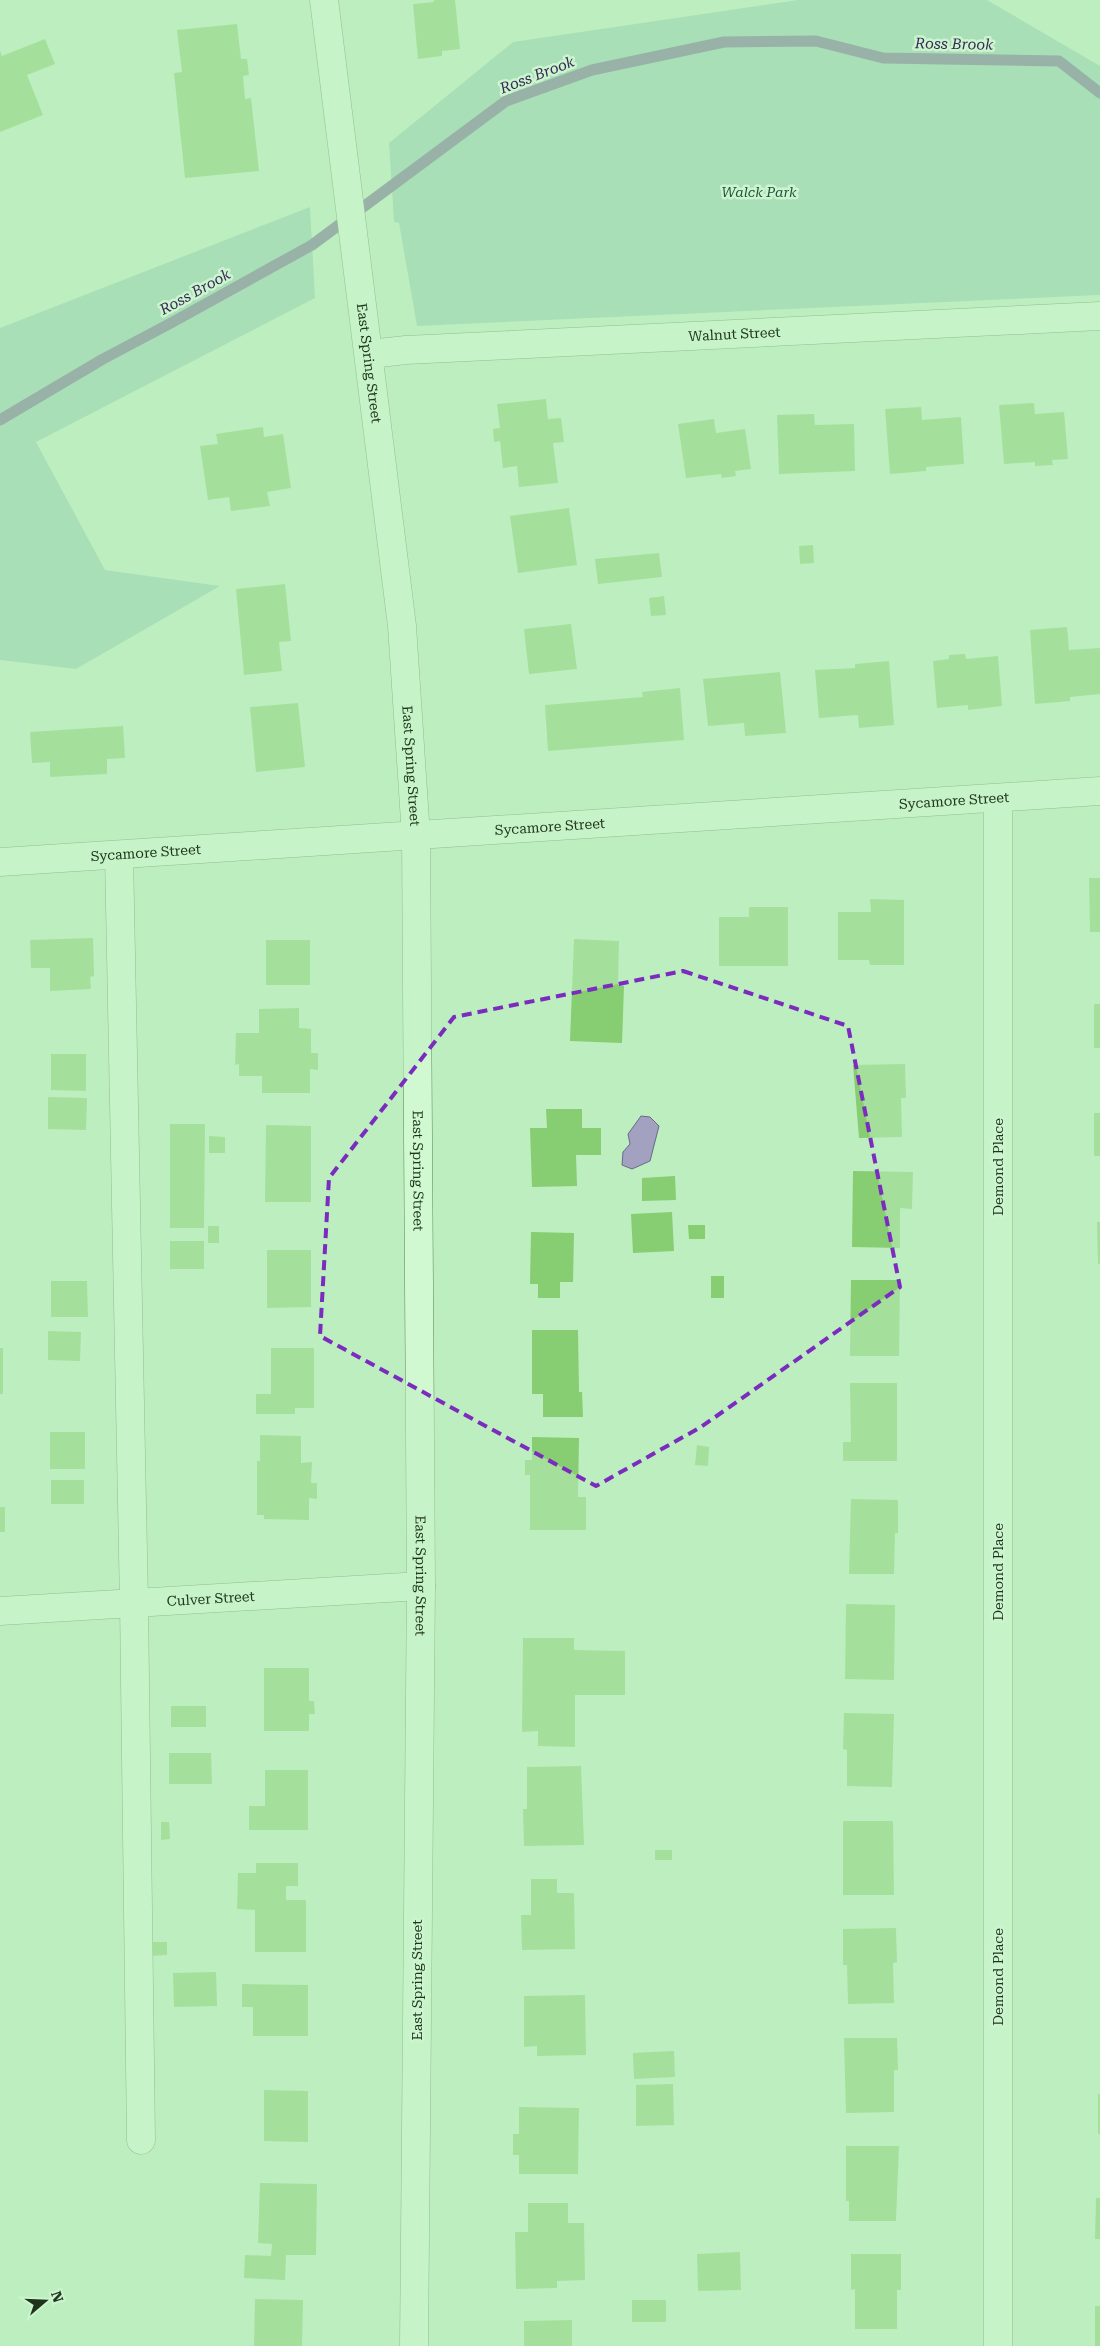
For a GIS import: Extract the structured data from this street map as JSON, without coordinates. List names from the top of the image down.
{
  "streets": {
    "street": [
      "Walnut Street",
      "East Spring Street",
      "Sycamore Street",
      "Demond Place",
      "Culver Street"
    ]
  },
  "crossings": [
    ["Walnut Street", "East Spring Street"],
    ["East Spring Street", "Sycamore Street"],
    ["East Spring Street", "Culver Street"],
    ["Sycamore Street", "Demond Place"]
  ],
  "water": ["Ross Brook"],
  "parks": ["Walck Park"],
  "north": "right"
}
